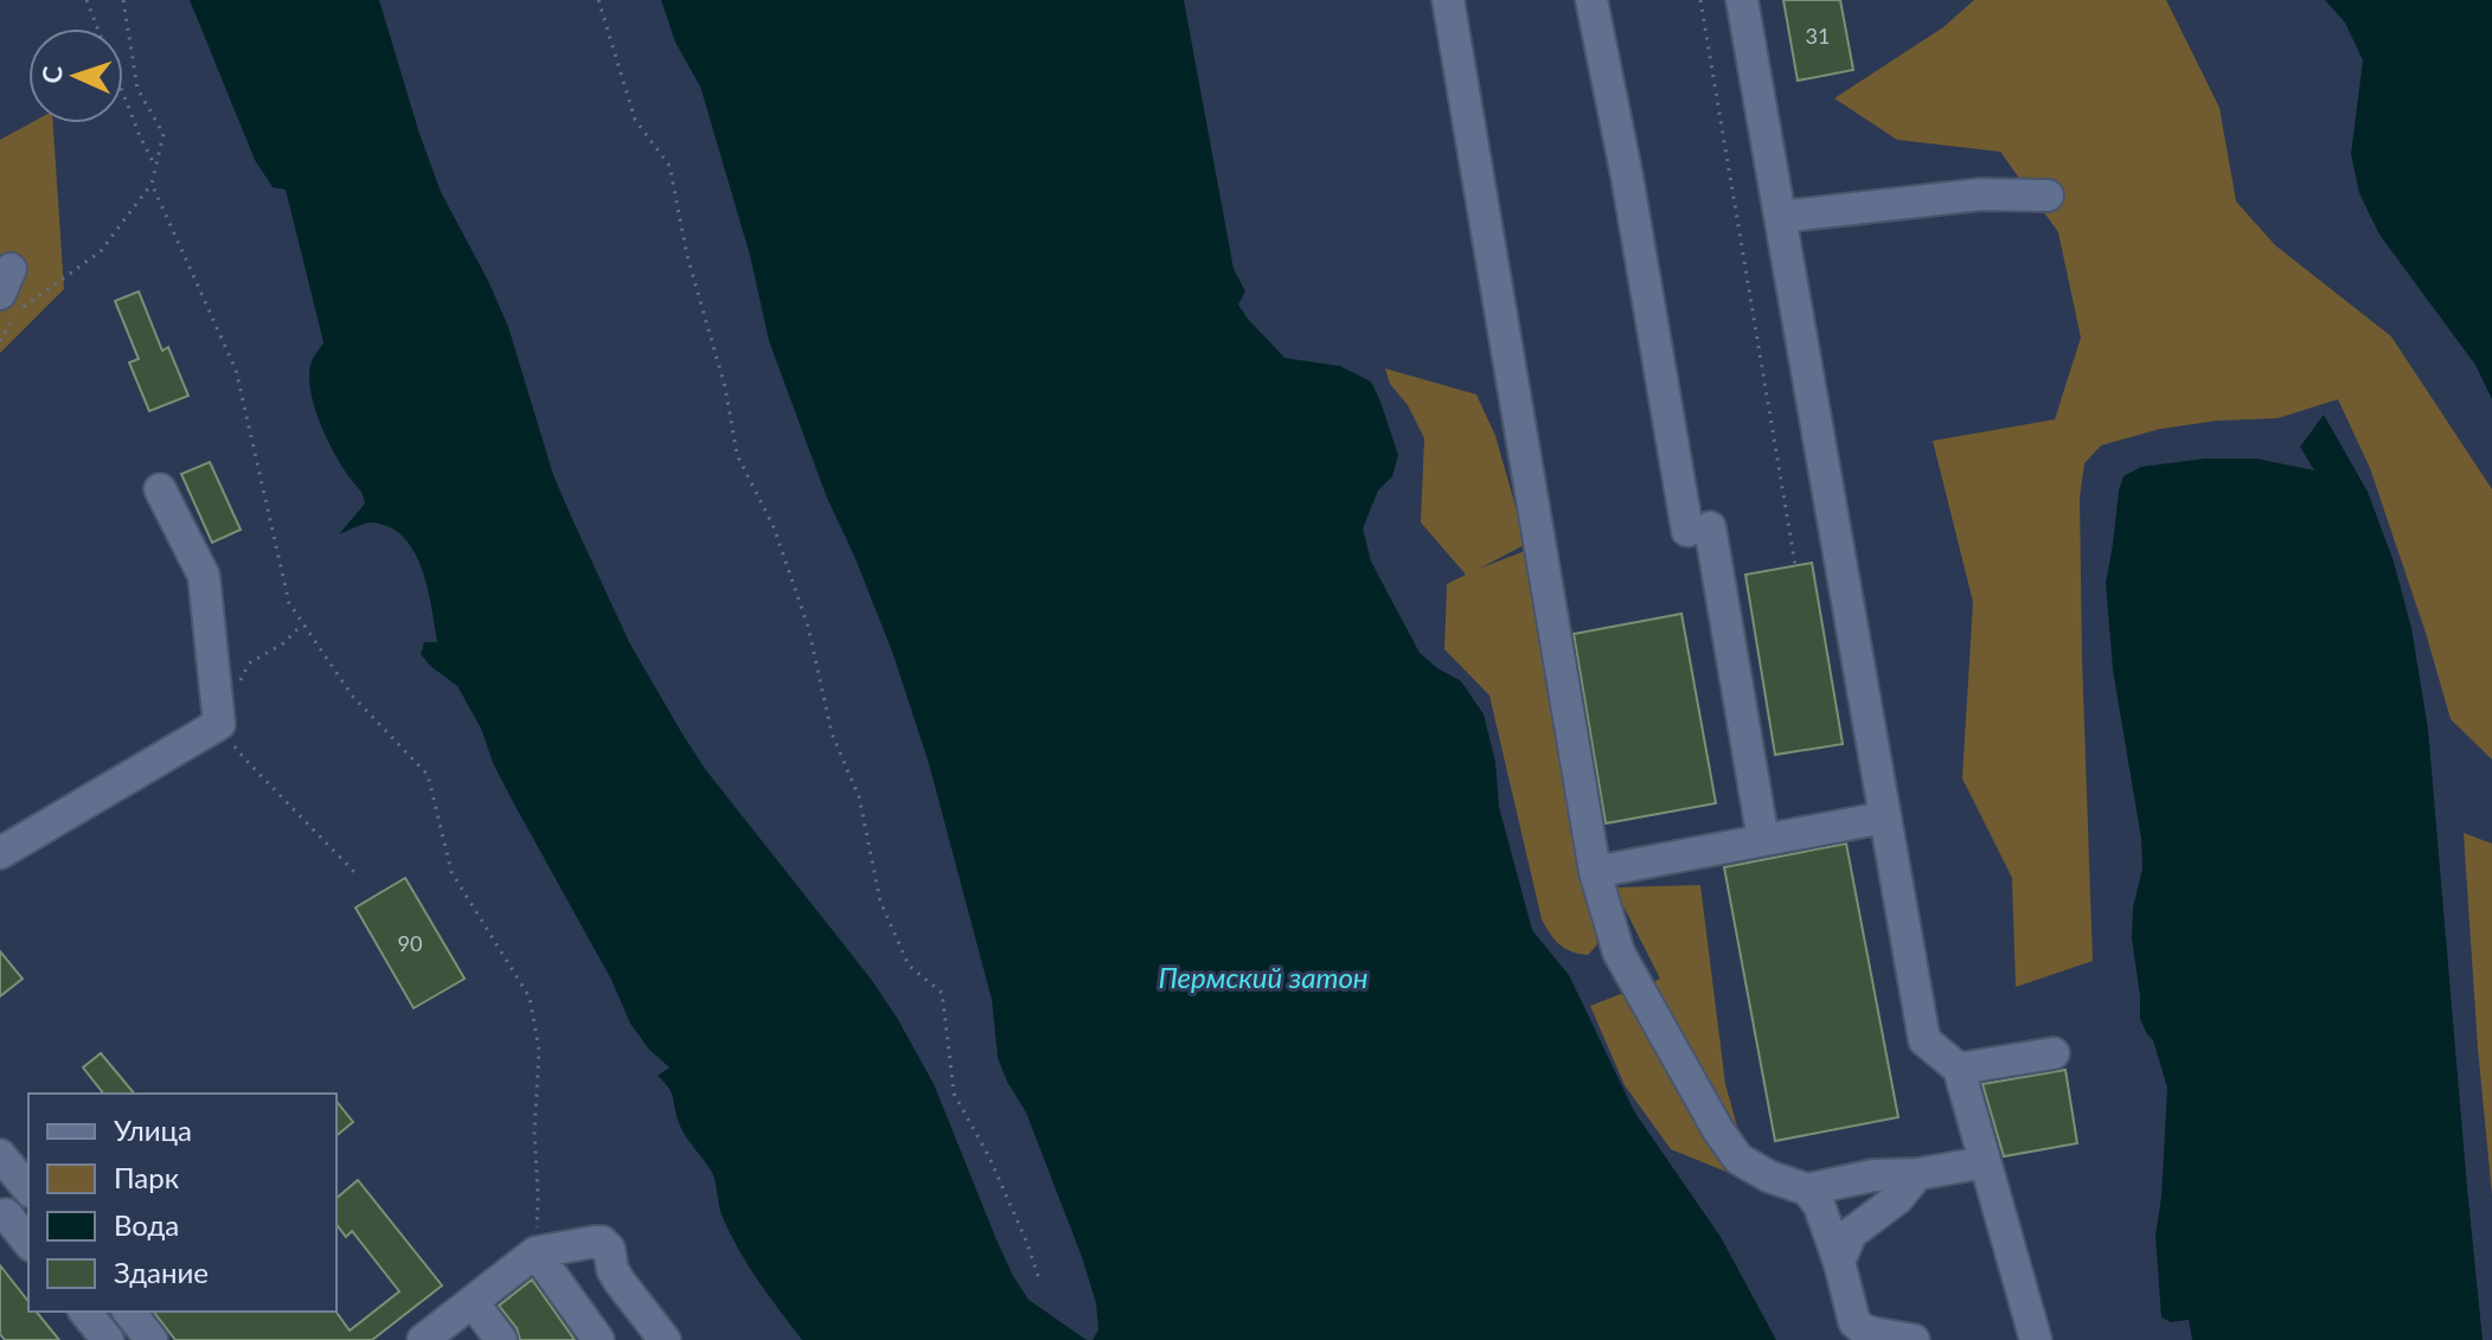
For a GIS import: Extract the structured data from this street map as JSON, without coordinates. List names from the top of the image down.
{
  "water": ["Пермский затон"],
  "house_numbers": ["31", "90"],
  "legend": [
    "Улица",
    "Парк",
    "Вода",
    "Здание"
  ],
  "north": "left"
}
